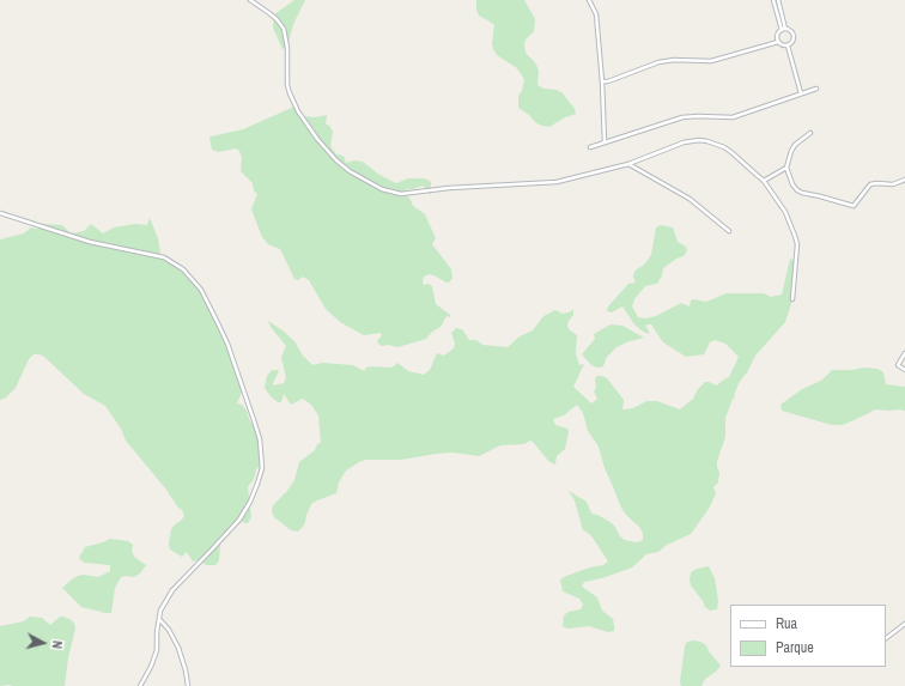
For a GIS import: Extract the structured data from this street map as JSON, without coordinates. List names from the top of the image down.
{
  "legend": ["Rua", "Parque"],
  "north": "right"
}
